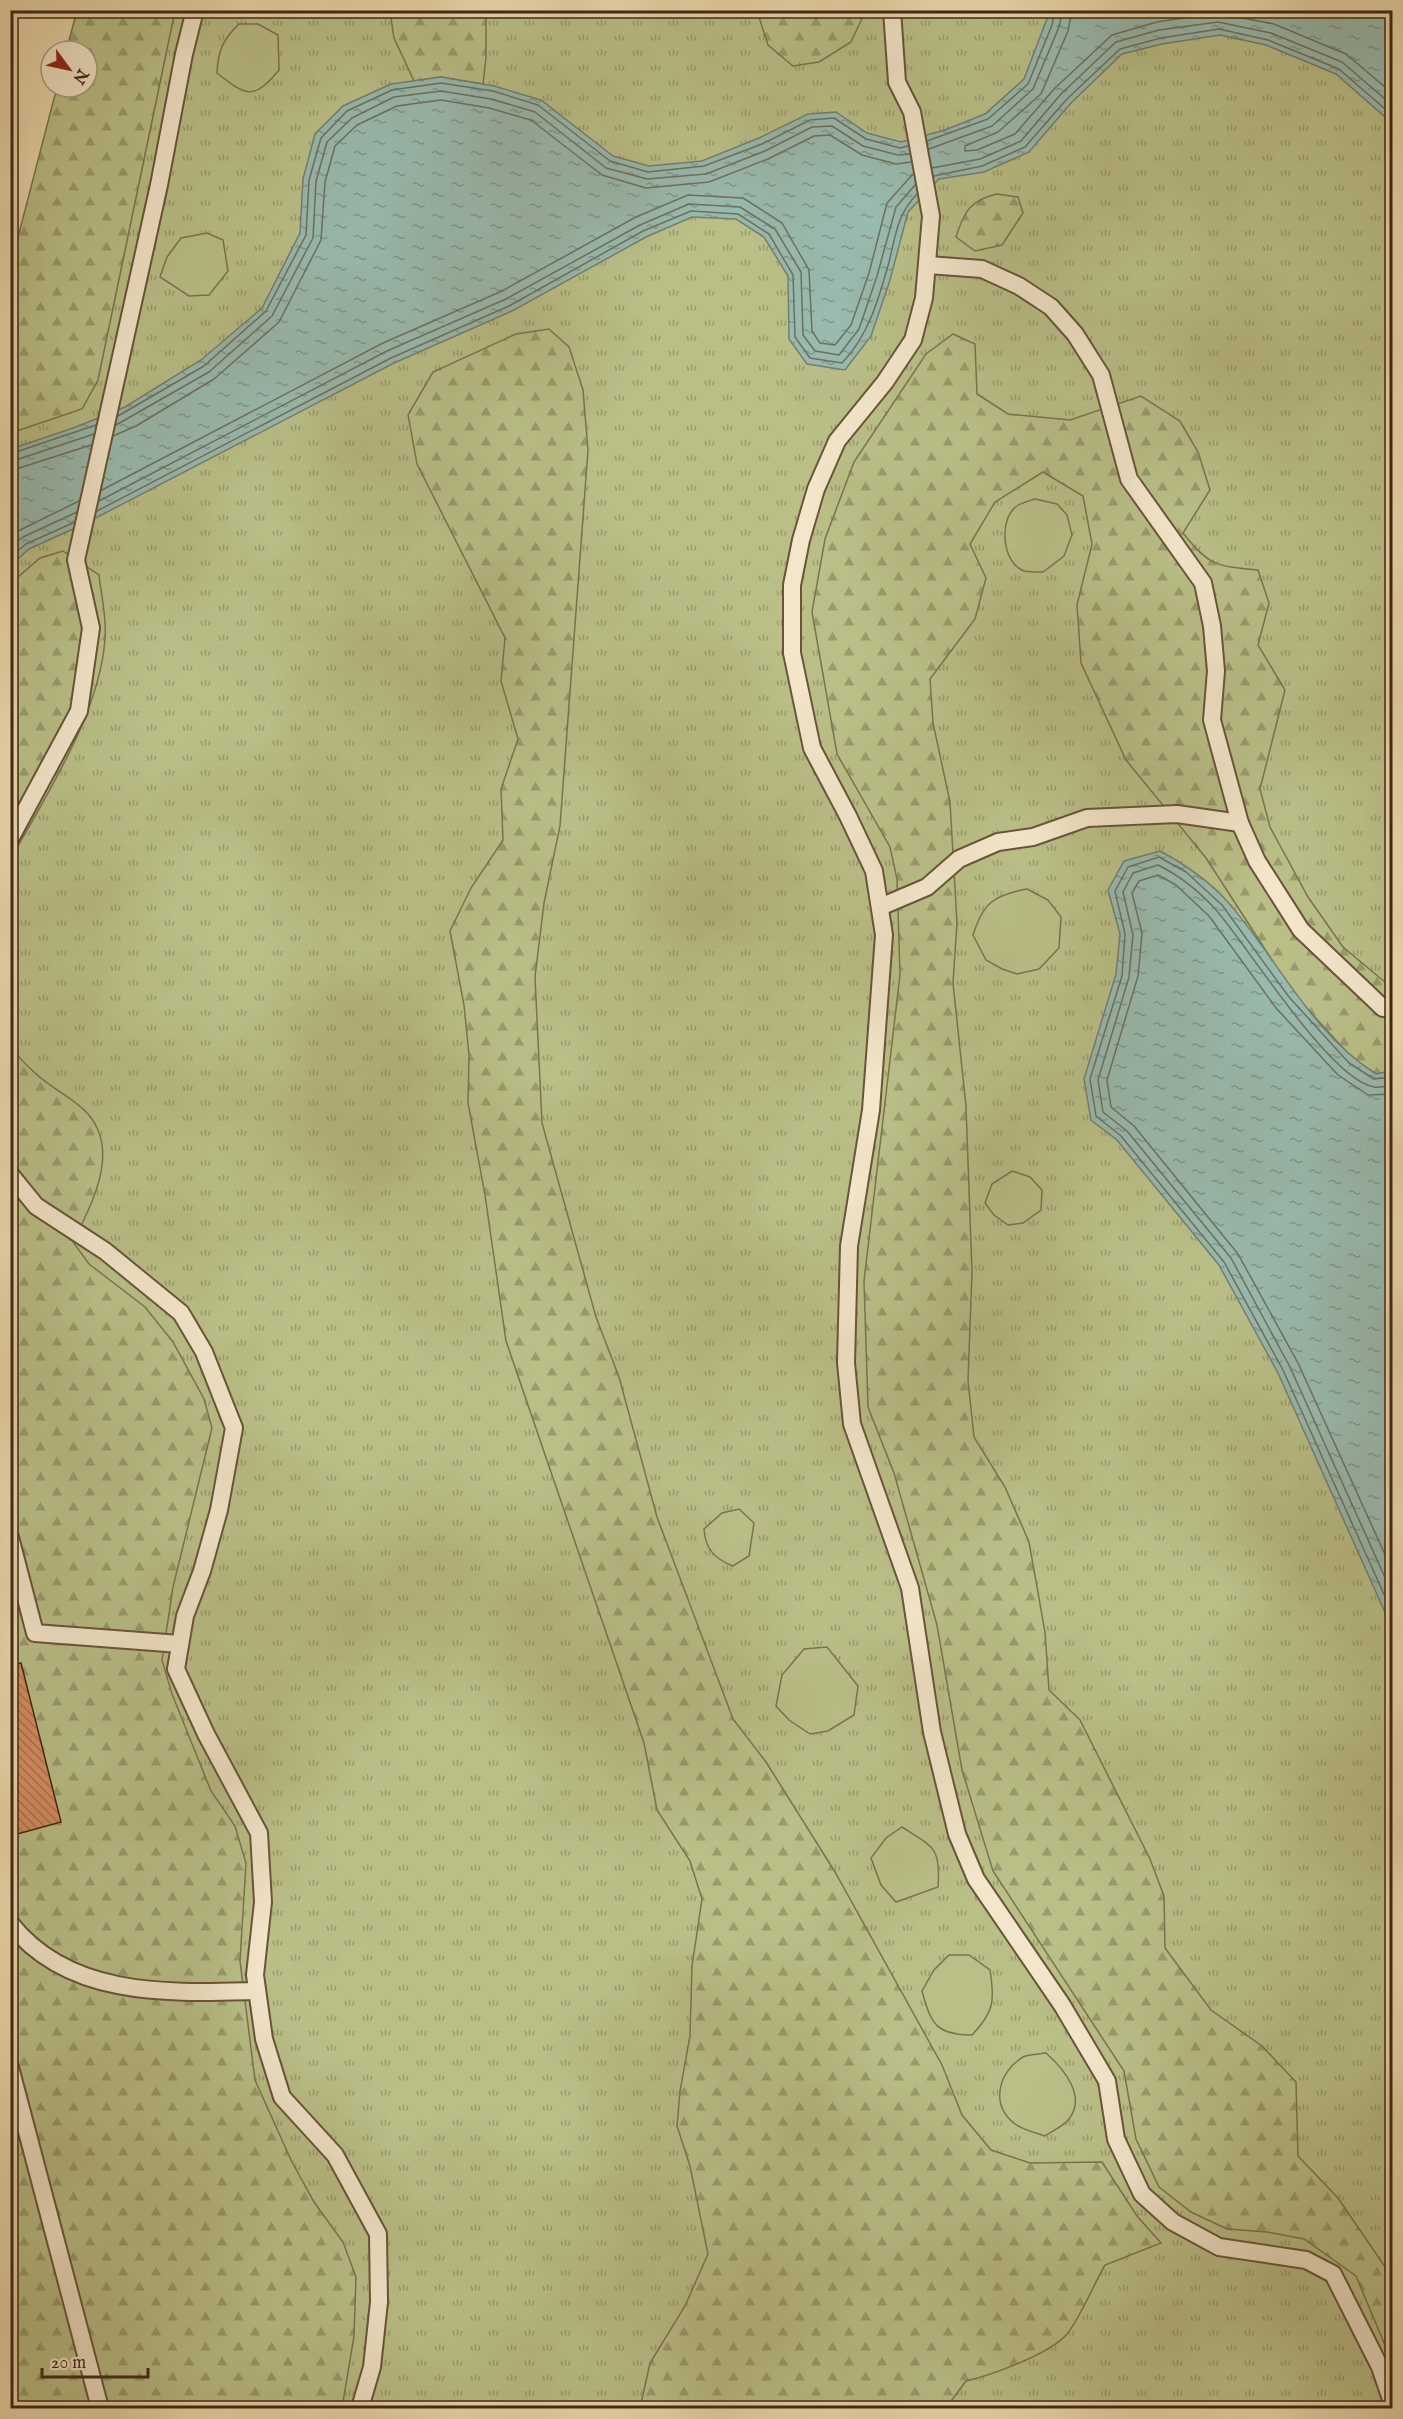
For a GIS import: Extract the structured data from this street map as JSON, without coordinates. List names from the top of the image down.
{
  "scale_bar": "20 m",
  "north": "bottom right"
}
